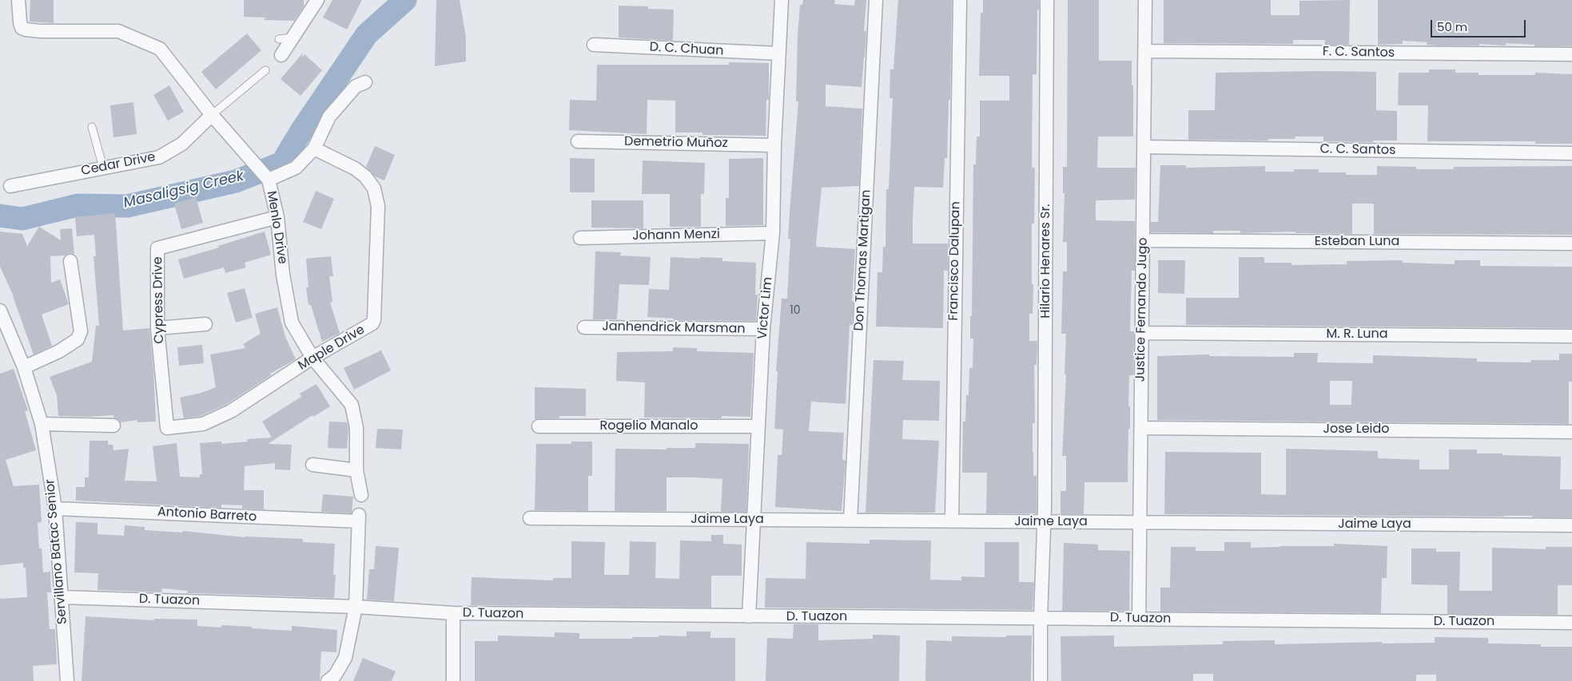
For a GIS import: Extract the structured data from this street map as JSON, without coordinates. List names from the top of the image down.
{
  "streets": {
    "street": [
      "D. C. Chuan",
      "F. C. Santos",
      "Demetrio Muñoz",
      "C. C. Santos",
      "Cedar Drive",
      "Menlo Drive",
      "Johann Menzi",
      "Esteban Luna",
      "Don Thomas Martigan",
      "Francisco Dalupan",
      "Hilario Henares Sr.",
      "Cypress Drive",
      "Victor Lim",
      "Justice Fernando Jugo",
      "Janhendrick Marsman",
      "M. R. Luna",
      "Maple Drive",
      "Rogelio Manalo",
      "Jose Leido",
      "Antonio Barreto",
      "Jaime Laya",
      "Servillano Batac Senior",
      "D. Tuazon"
    ]
  },
  "crossings": [
    ["D. C. Chuan", "Victor Lim"],
    ["F. C. Santos", "Justice Fernando Jugo"],
    ["Demetrio Muñoz", "Victor Lim"],
    ["C. C. Santos", "Justice Fernando Jugo"],
    ["Cedar Drive", "Menlo Drive"],
    ["Menlo Drive", "Cypress Drive"],
    ["Menlo Drive", "Maple Drive"],
    ["Johann Menzi", "Victor Lim"],
    ["Esteban Luna", "Justice Fernando Jugo"],
    ["Don Thomas Martigan", "Jaime Laya"],
    ["Francisco Dalupan", "Jaime Laya"],
    ["Hilario Henares Sr.", "Jaime Laya"],
    ["Hilario Henares Sr.", "D. Tuazon"],
    ["Cypress Drive", "Maple Drive"],
    ["Victor Lim", "Janhendrick Marsman"],
    ["Victor Lim", "Rogelio Manalo"],
    ["Victor Lim", "Jaime Laya"],
    ["Victor Lim", "D. Tuazon"],
    ["Justice Fernando Jugo", "M. R. Luna"],
    ["Justice Fernando Jugo", "Jose Leido"],
    ["Justice Fernando Jugo", "Jaime Laya"],
    ["Justice Fernando Jugo", "D. Tuazon"],
    ["Antonio Barreto", "Servillano Batac Senior"],
    ["Antonio Barreto", "D. Tuazon"],
    ["Servillano Batac Senior", "D. Tuazon"]
  ],
  "water": ["Masaligsig Creek"],
  "house_numbers": ["10"],
  "scale_bar": "50 m"
}
